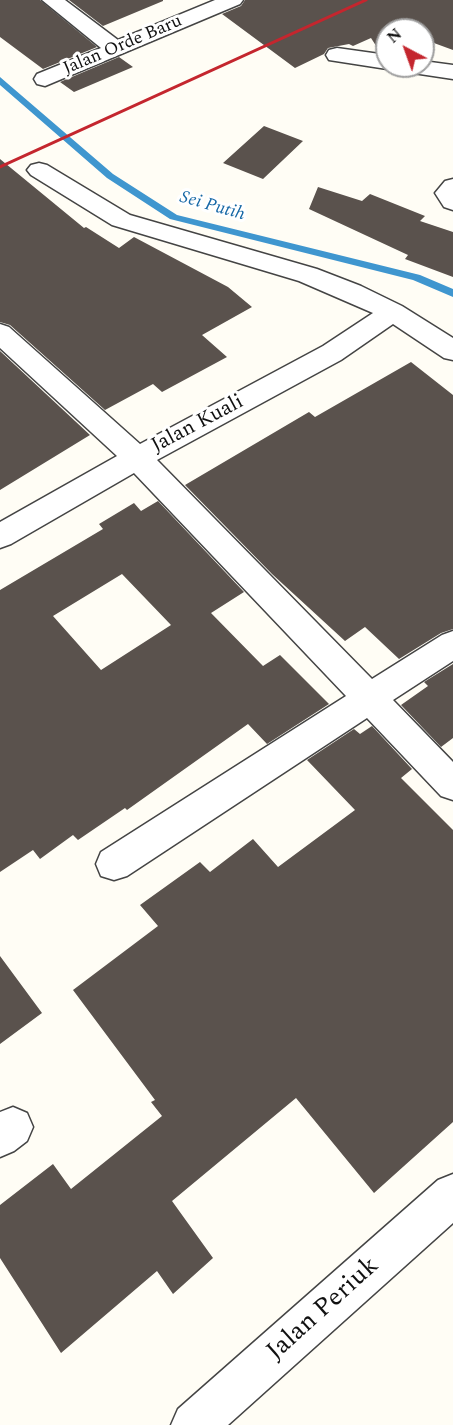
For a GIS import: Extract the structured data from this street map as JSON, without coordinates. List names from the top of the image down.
{
  "streets": {
    "street": ["Jalan Orde Baru", "Jalan Kuali", "Jalan Periuk"]
  },
  "water": ["Sei Putih"],
  "north": "top left"
}
